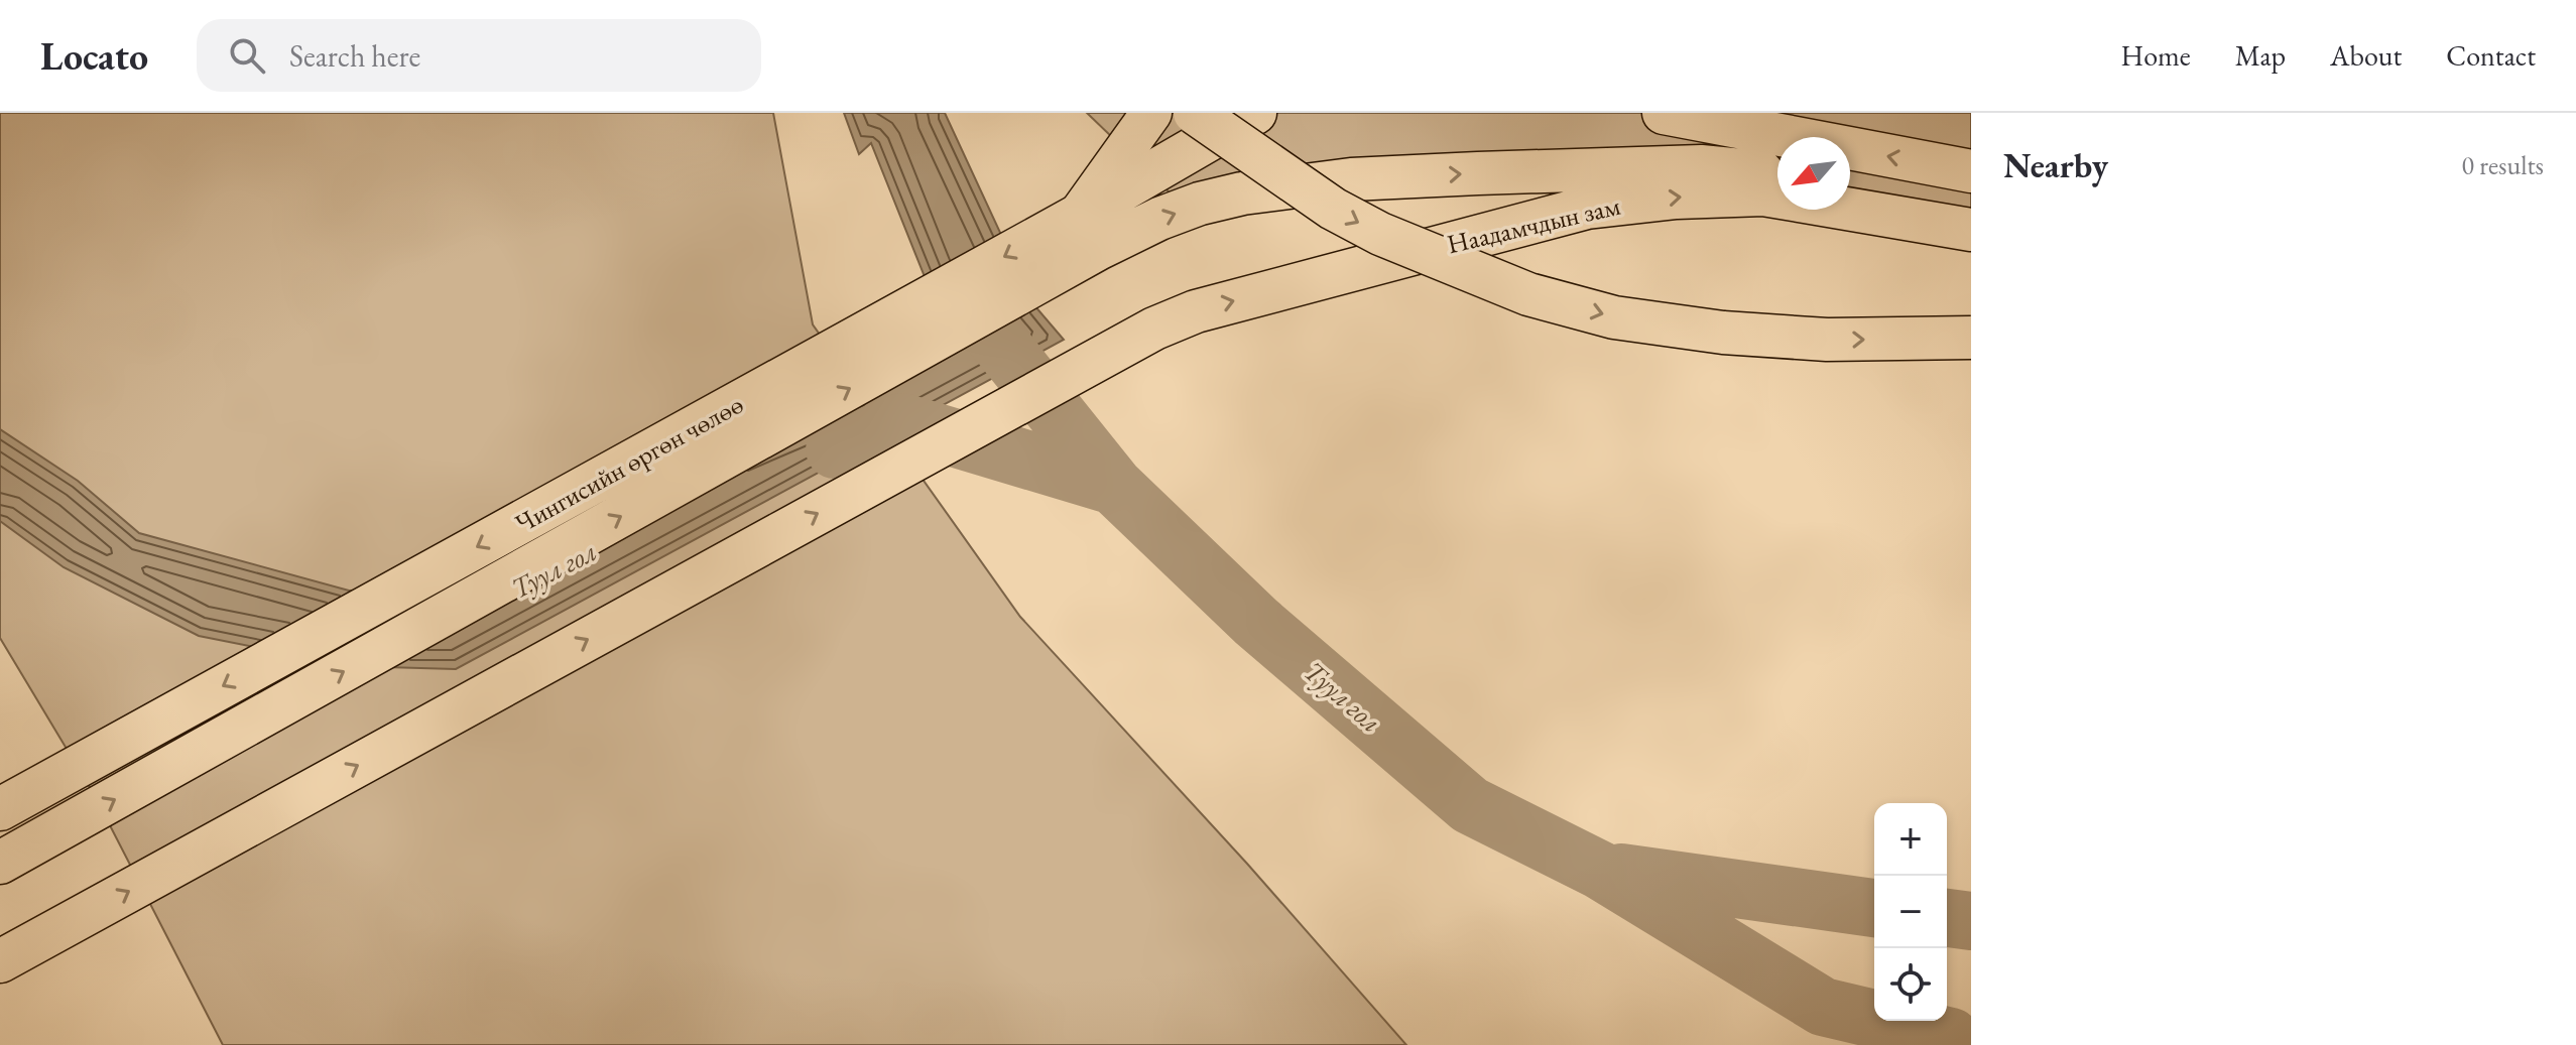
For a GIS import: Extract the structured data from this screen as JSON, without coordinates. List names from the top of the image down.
{
  "streets": {
    "highway": ["Наадамчдын зам", "Чингисийн өргөн чөлөө"]
  },
  "water": ["Туул гол"],
  "north": "bottom left",
  "page": {
    "header": "Locato",
    "search": "Search here",
    "nav": [
      "Home",
      "Map",
      "About",
      "Contact"
    ],
    "heading": ["Nearby", "0 results"],
    "map_buttons": ["+", "−"]
  }
}
